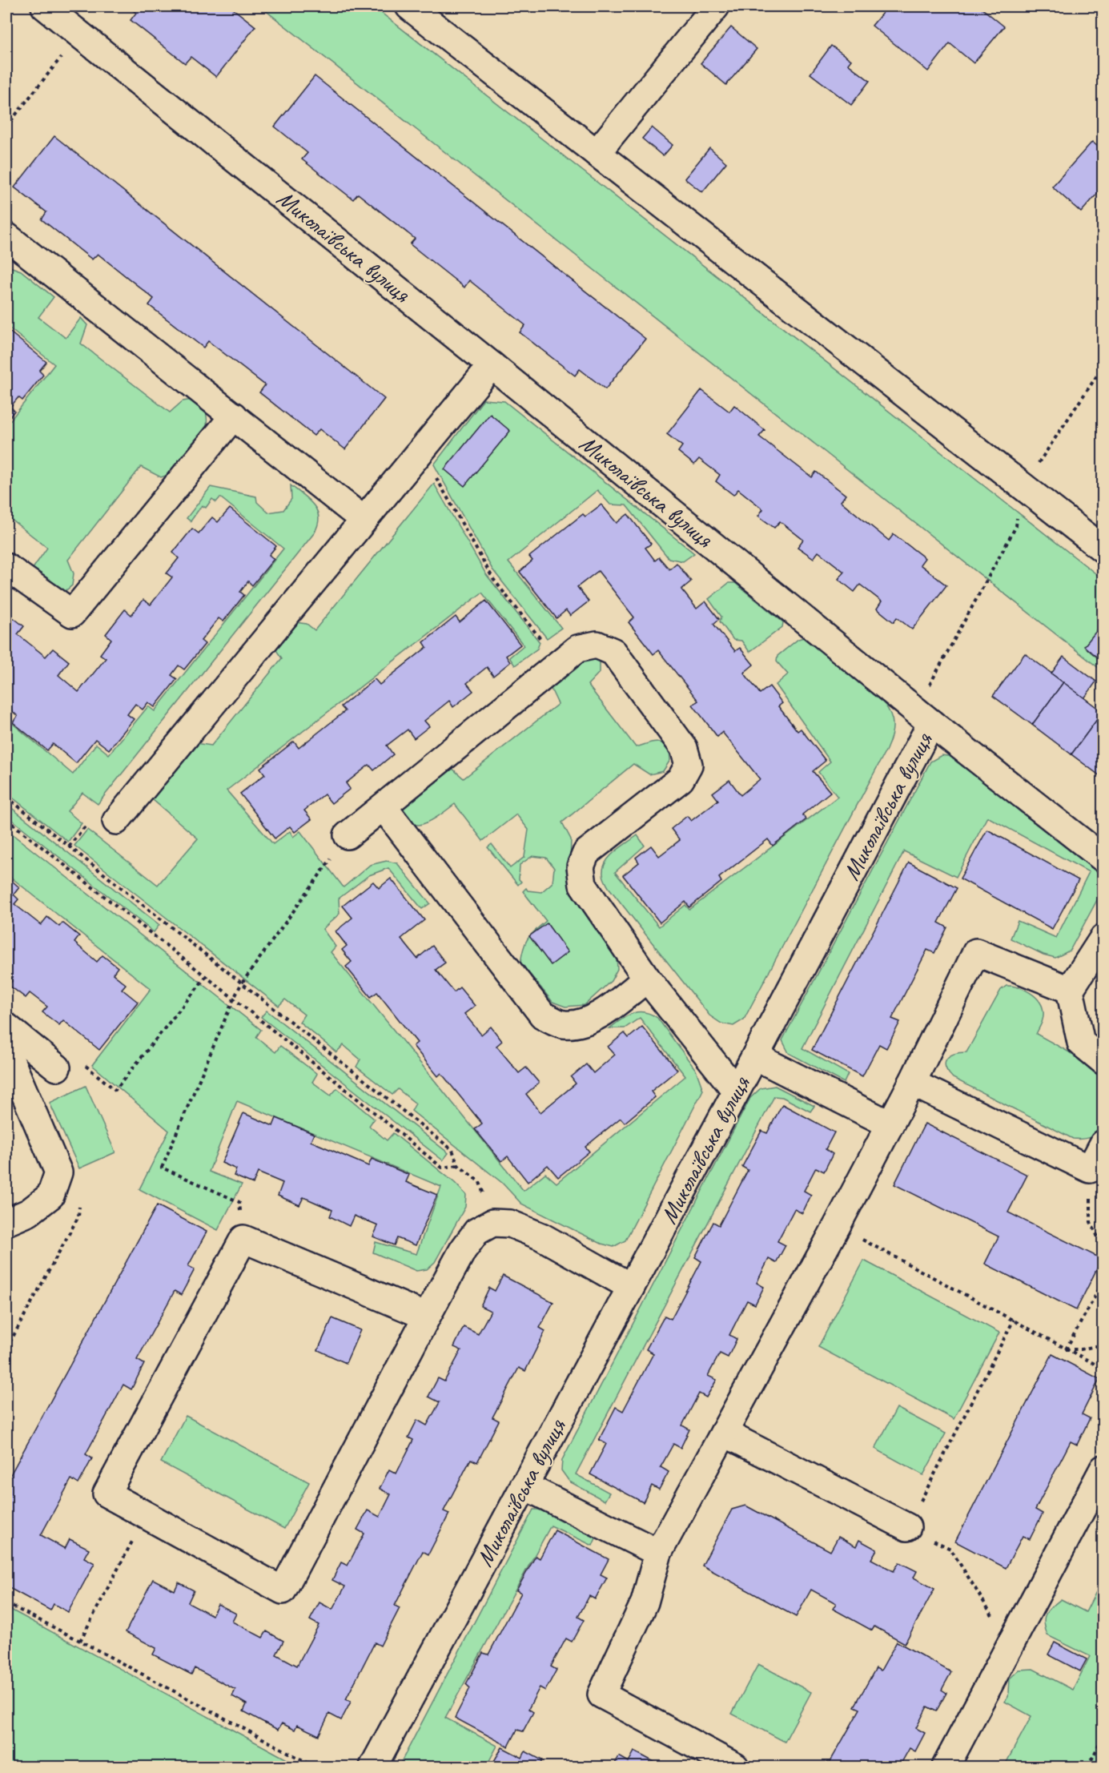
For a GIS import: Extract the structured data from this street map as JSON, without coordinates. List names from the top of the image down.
{
  "streets": {
    "street": ["Миколаївська вулиця"]
  }
}
